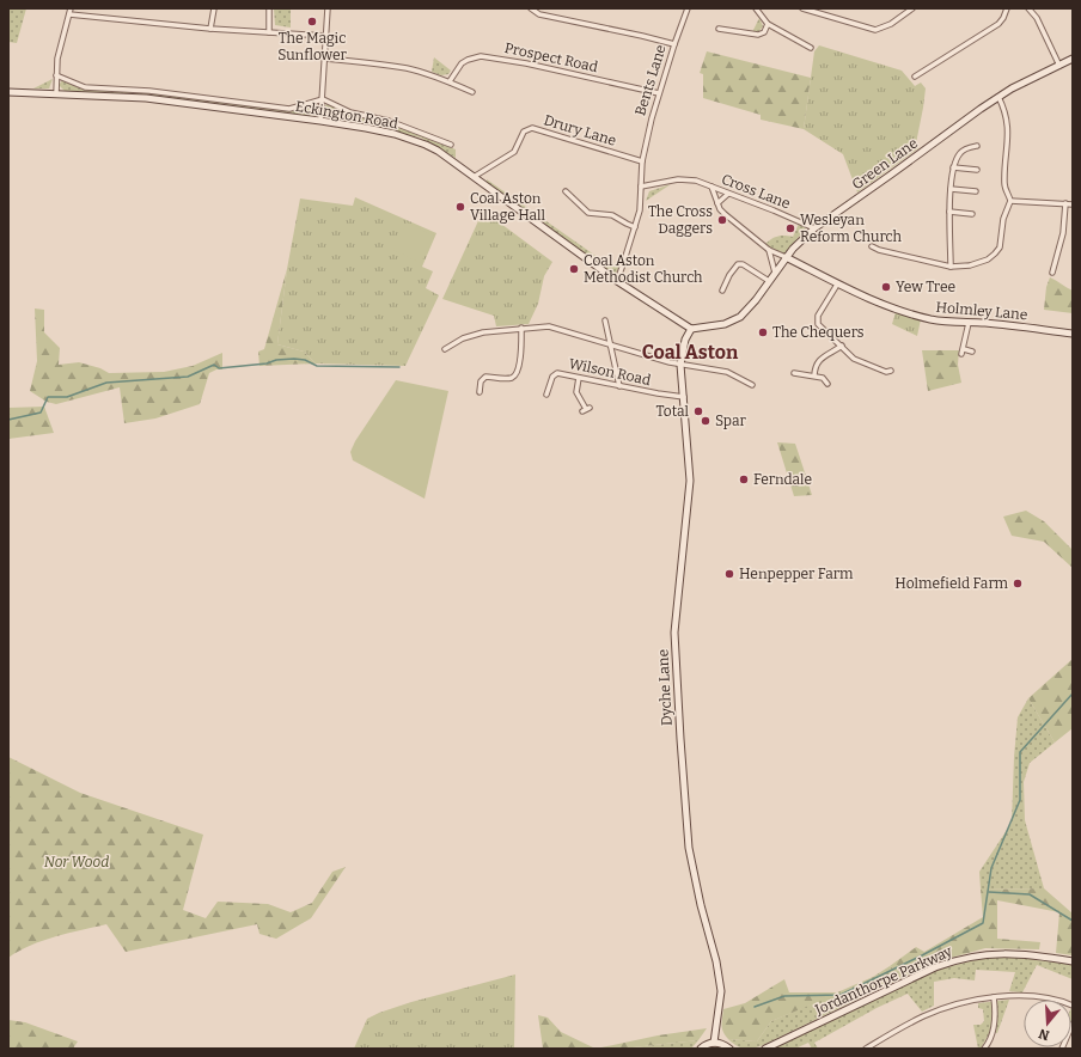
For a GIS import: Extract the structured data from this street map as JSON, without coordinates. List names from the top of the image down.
{
  "streets": {
    "main road": [
      "Eckington Road",
      "Green Lane",
      "Holmley Lane",
      "Dyche Lane",
      "Jordanthorpe Parkway"
    ],
    "street": [
      "Prospect Road",
      "Bents Lane",
      "Drury Lane",
      "Cross Lane",
      "Wilson Road"
    ]
  },
  "crossings": [
    ["Prospect Road", "Bents Lane"],
    ["Bents Lane", "Eckington Road"],
    ["Bents Lane", "Drury Lane"],
    ["Bents Lane", "Cross Lane"],
    ["Eckington Road", "Drury Lane"],
    ["Eckington Road", "Green Lane"],
    ["Eckington Road", "Dyche Lane"],
    ["Green Lane", "Cross Lane"],
    ["Green Lane", "Holmley Lane"],
    ["Green Lane", "Dyche Lane"],
    ["Wilson Road", "Dyche Lane"]
  ],
  "districts": ["Coal Aston"],
  "parks": ["Nor Wood"],
  "places": [
    "The Magic Sunflower",
    "Coal Aston Village Hall",
    "The Cross Daggers",
    "Wesleyan Reform Church",
    "Coal Aston Methodist Church",
    "Yew Tree",
    "The Chequers",
    "Total",
    "Spar",
    "Ferndale",
    "Henpepper Farm",
    "Holmefield Farm"
  ],
  "north": "bottom"
}
